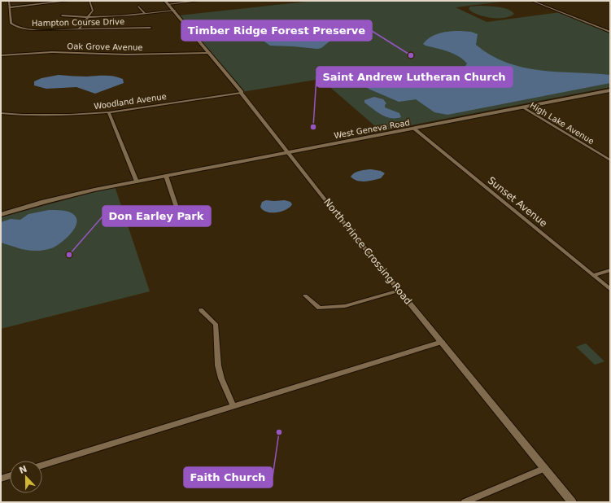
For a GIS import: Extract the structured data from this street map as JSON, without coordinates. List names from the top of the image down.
{
  "streets": {
    "main road": ["West Geneva Road"],
    "street": [
      "Hampton Course Drive",
      "Oak Grove Avenue",
      "Woodland Avenue",
      "High Lake Avenue",
      "Sunset Avenue",
      "North Prince Crossing Road"
    ]
  },
  "crossings": [
    ["Oak Grove Avenue", "North Prince Crossing Road"],
    ["Woodland Avenue", "North Prince Crossing Road"],
    ["High Lake Avenue", "West Geneva Road"],
    ["West Geneva Road", "Sunset Avenue"],
    ["West Geneva Road", "North Prince Crossing Road"]
  ],
  "places": [
    "Timber Ridge Forest Preserve",
    "Saint Andrew Lutheran Church",
    "Don Earley Park",
    "Faith Church"
  ],
  "north": "top"
}
